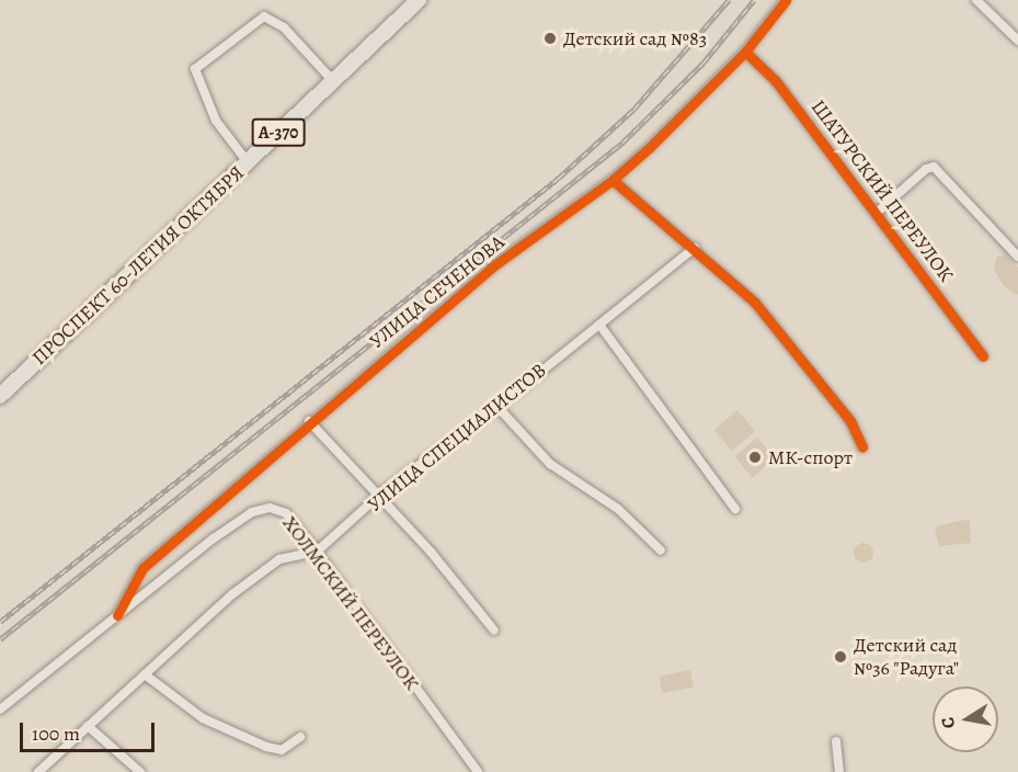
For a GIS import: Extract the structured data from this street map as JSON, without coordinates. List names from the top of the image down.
{
  "streets": {
    "highway": ["А-370", "ПРОСПЕКТ 60-ЛЕТИЯ ОКТЯБРЯ"],
    "street": [
      "ШАТУРСКИЙ ПЕРЕУЛОК",
      "УЛИЦА СЕЧЕНОВА",
      "УЛИЦА СПЕЦИАЛИСТОВ",
      "ХОЛМСКИЙ ПЕРЕУЛОК"
    ]
  },
  "crossings": [
    ["ШАТУРСКИЙ ПЕРЕУЛОК", "УЛИЦА СЕЧЕНОВА"],
    ["УЛИЦА СЕЧЕНОВА", "ХОЛМСКИЙ ПЕРЕУЛОК"],
    ["УЛИЦА СПЕЦИАЛИСТОВ", "ХОЛМСКИЙ ПЕРЕУЛОК"]
  ],
  "places": ["Детский сад №83", "МК-спорт", "Детский сад №36 \"Радуга\""],
  "scale_bar": "100 m",
  "north": "left"
}
